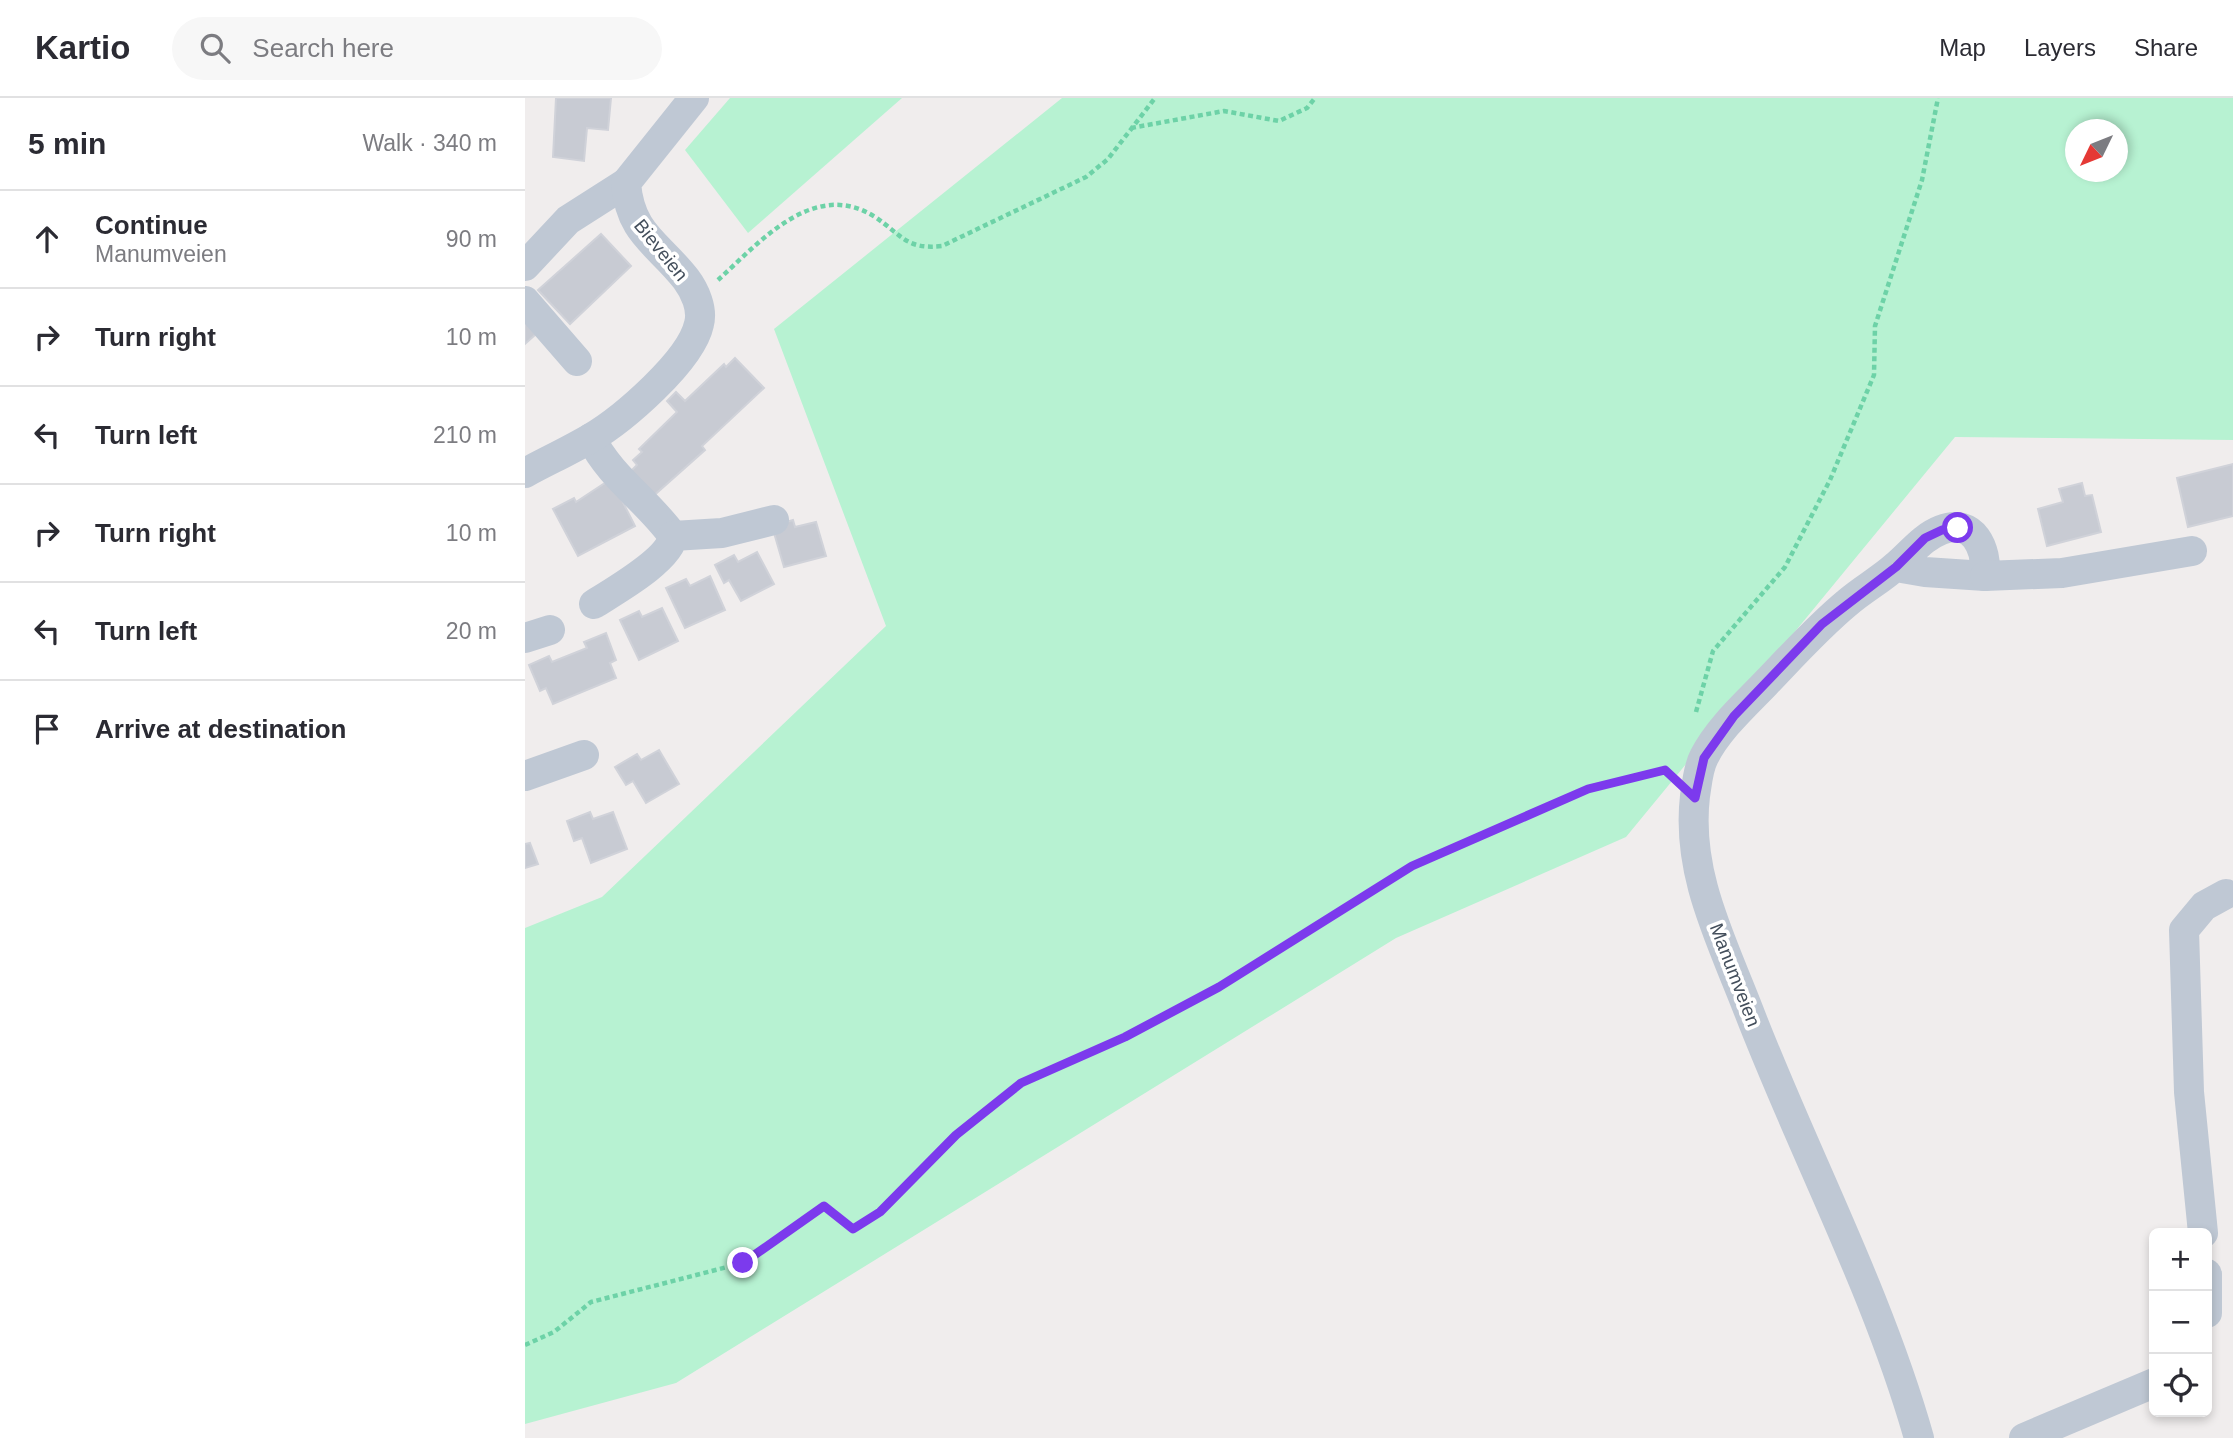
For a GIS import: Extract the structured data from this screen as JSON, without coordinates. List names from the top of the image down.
{
  "streets": {
    "street": ["Bieveien", "Manumveien"]
  },
  "north": "bottom left",
  "page": {
    "header": "Kartio",
    "search": "Search here",
    "nav": ["Map", "Layers", "Share"],
    "heading": ["5 min", "Walk · 340 m"],
    "list": [
      ["Continue", "Manumveien", "90 m"],
      ["Turn right", "10 m"],
      ["Turn left", "210 m"],
      ["Turn right", "10 m"],
      ["Turn left", "20 m"],
      "Arrive at destination"
    ],
    "map_buttons": ["+", "−"]
  }
}
